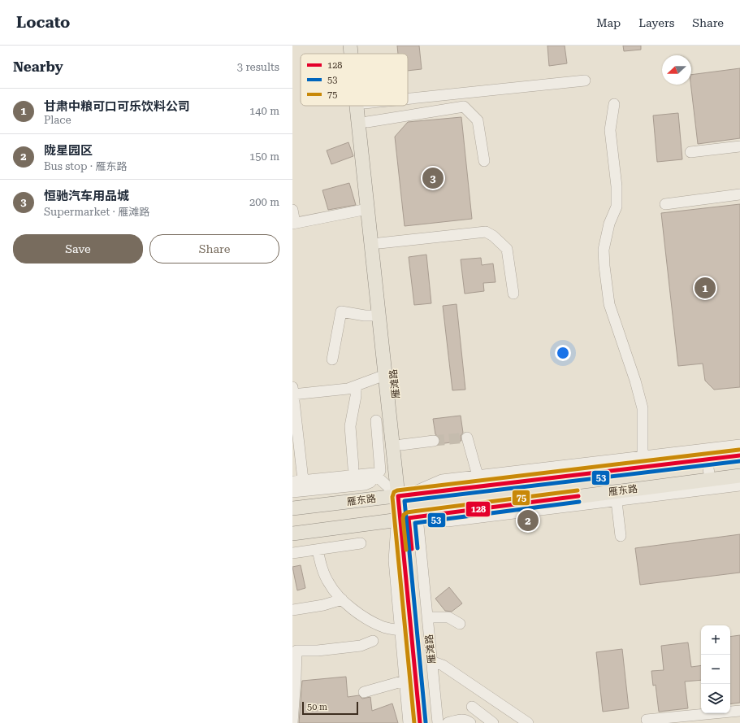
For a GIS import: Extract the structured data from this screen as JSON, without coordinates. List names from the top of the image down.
{
  "streets": {
    "main road": ["雁滩路", "雁东路"]
  },
  "crossings": [
    ["雁滩路", "雁东路"]
  ],
  "lines": ["transit line 75", "transit line 128", "transit line 53"],
  "legend": ["128", "53", "75"],
  "scale_bar": "50 m",
  "north": "left",
  "page": {
    "header": "Locato",
    "nav": ["Map", "Layers", "Share"],
    "heading": ["Nearby", "3 results"],
    "list": [
      {
        "mark": "1",
        "name": "甘肃中粮可口可乐饮料公司",
        "note": "Place",
        "value": "140 m"
      },
      {
        "mark": "2",
        "name": "陇星园区",
        "note": "Bus stop · 雁东路",
        "value": "150 m"
      },
      {
        "mark": "3",
        "name": "恒驰汽车用品城",
        "note": "Supermarket · 雁滩路",
        "value": "200 m"
      }
    ],
    "pins": ["3", "1", "2"],
    "buttons": ["Save", "Share"],
    "map_buttons": ["+", "−"],
    "scale": "50 m"
  }
}
